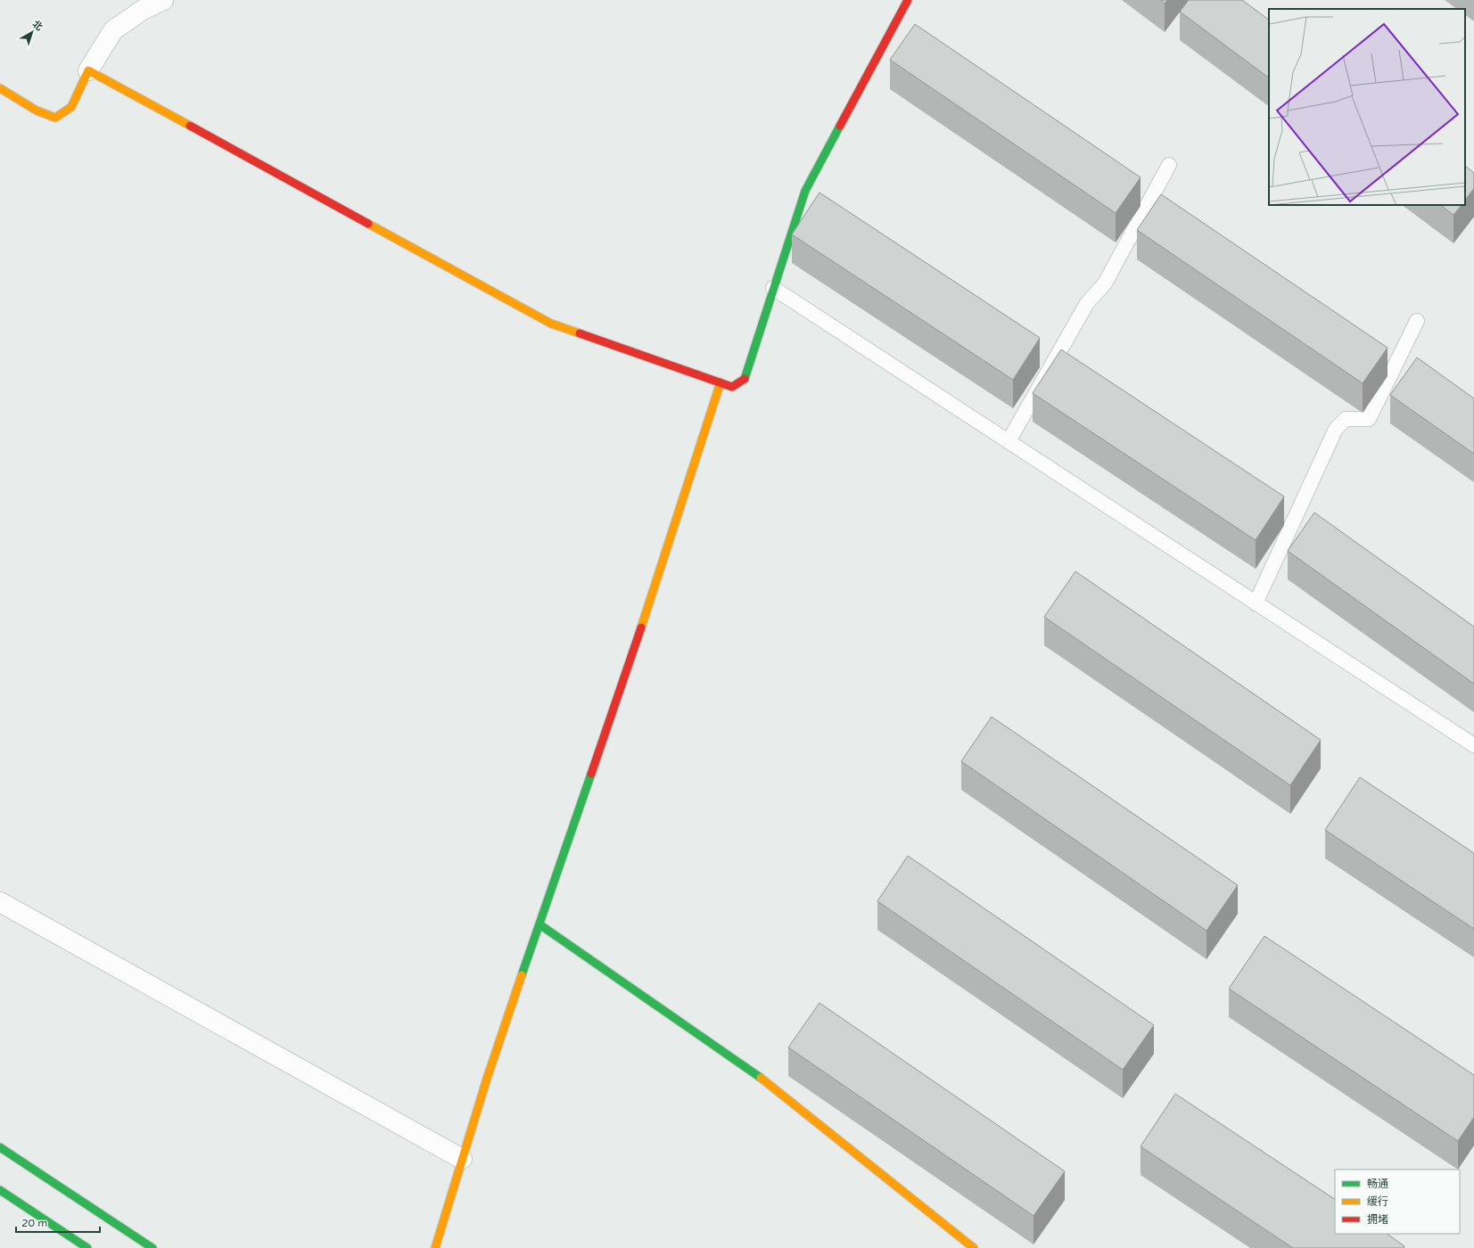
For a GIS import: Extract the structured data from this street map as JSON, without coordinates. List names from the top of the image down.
{
  "legend": ["畅通", "缓行", "拥堵"],
  "scale_bar": "20 m",
  "north": "top right"
}
